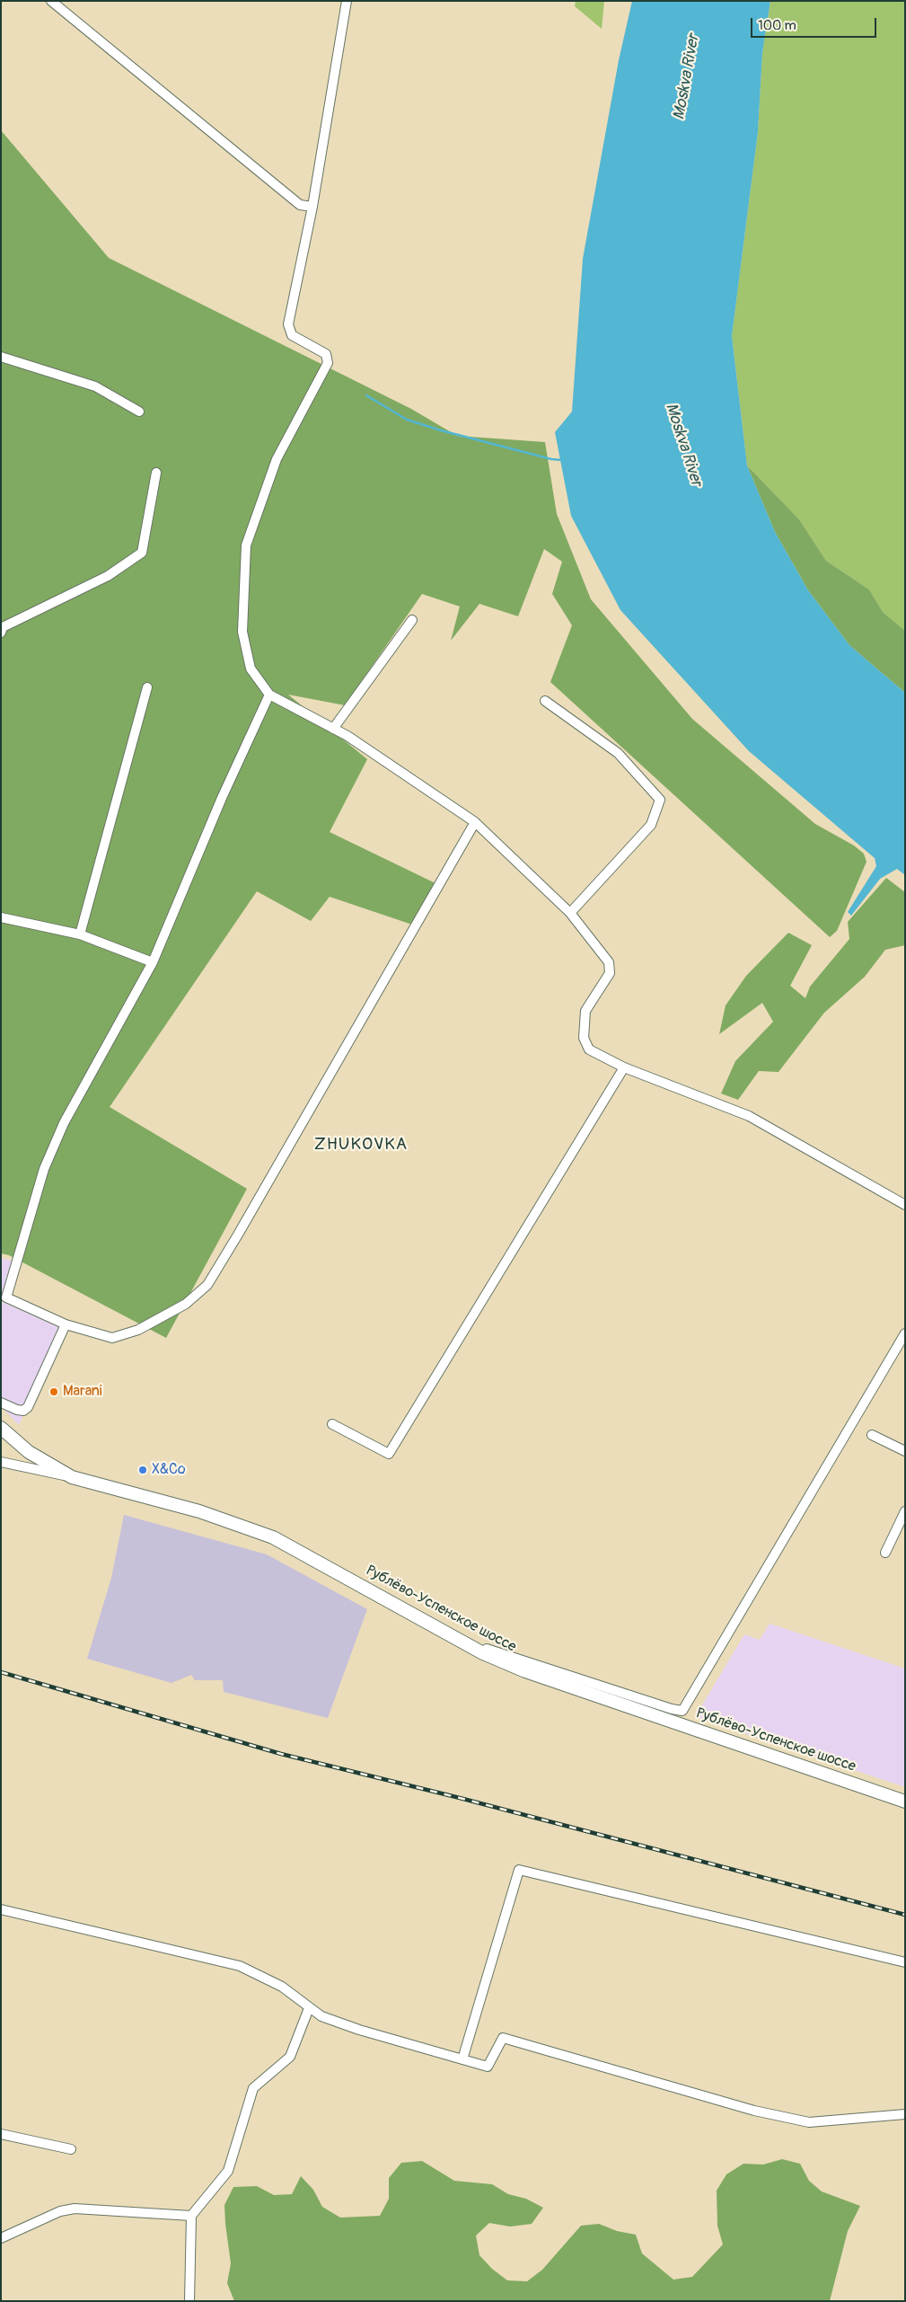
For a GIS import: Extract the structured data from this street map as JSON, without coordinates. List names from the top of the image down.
{
  "streets": {
    "main road": ["Рублёво-Успенское шоссе"]
  },
  "districts": ["ZHUKOVKA"],
  "water": ["Moskva River"],
  "places": ["Marani", "X&Co"],
  "scale_bar": "100 m"
}
